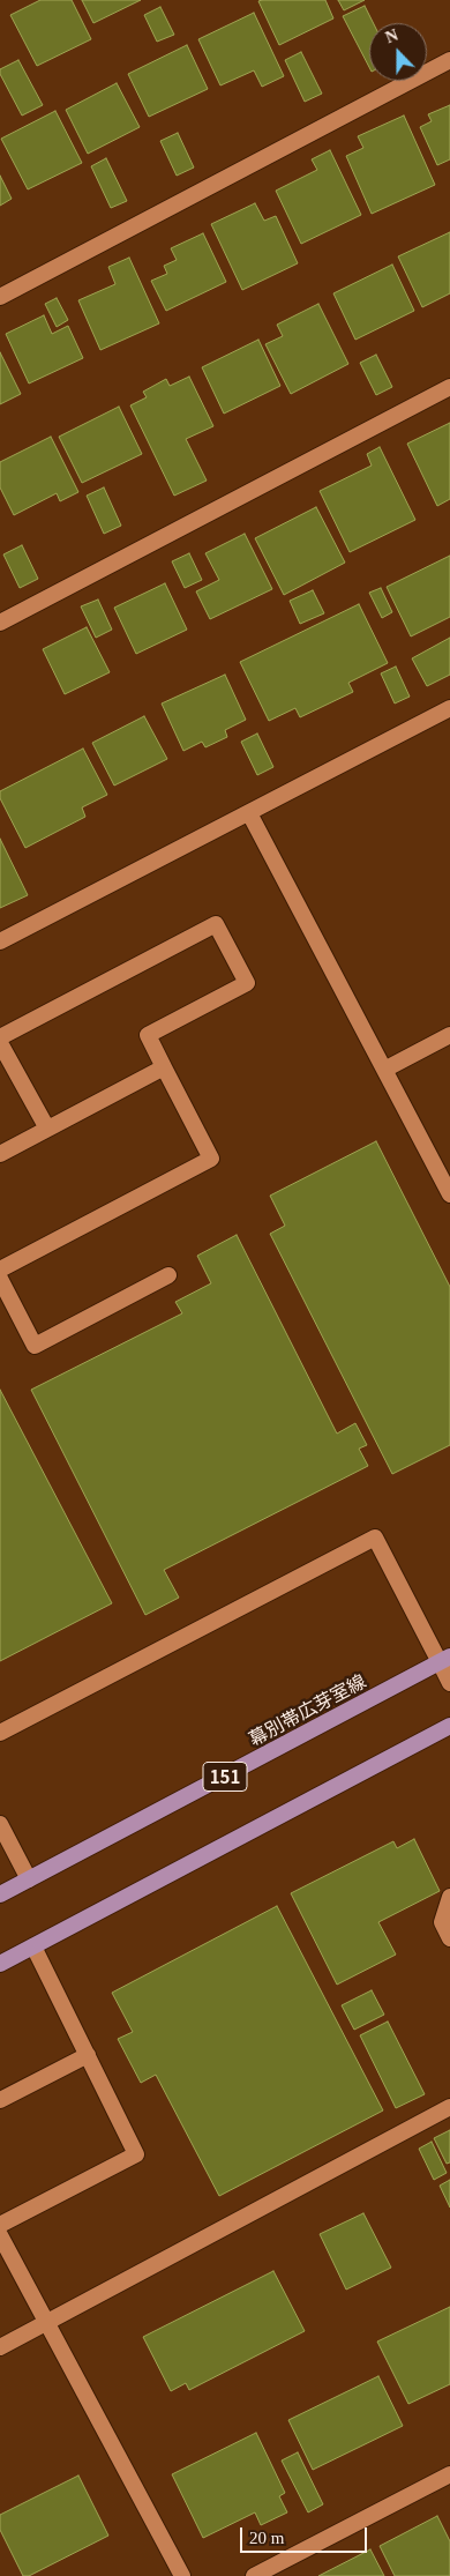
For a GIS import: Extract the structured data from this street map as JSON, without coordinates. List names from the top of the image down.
{
  "streets": {
    "main road": ["幕別帯広芽室線", "151"]
  },
  "scale_bar": "20 m",
  "north": "top"
}
